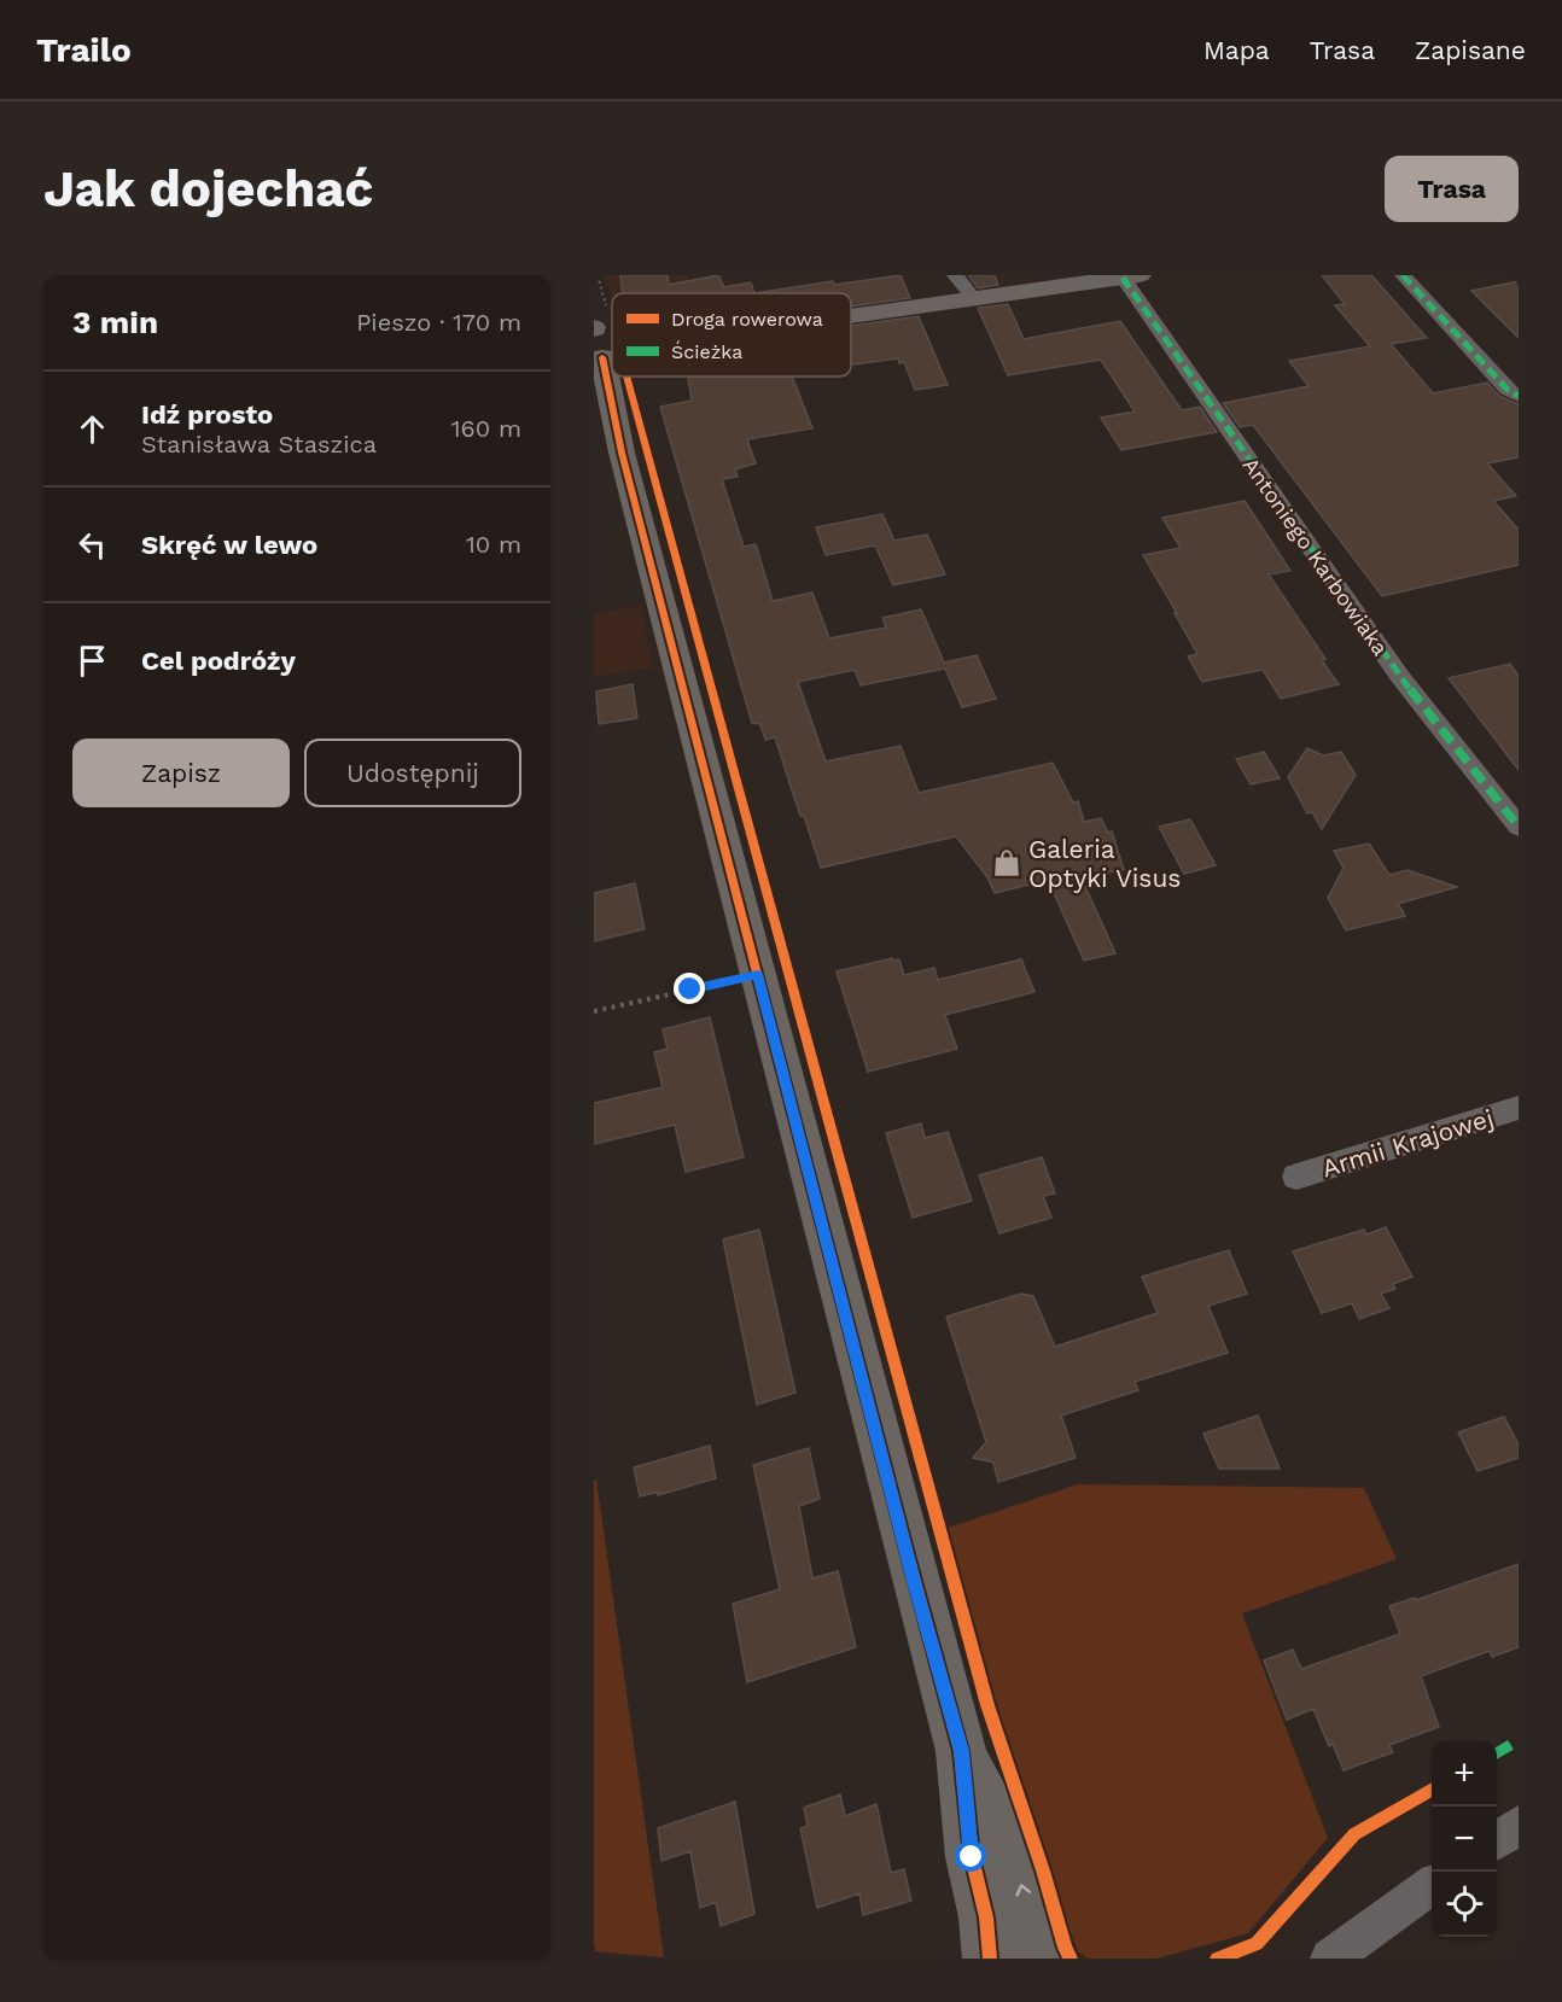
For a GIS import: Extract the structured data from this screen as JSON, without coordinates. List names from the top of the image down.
{
  "streets": {
    "street": ["Antoniego Karbowiaka", "Armii Krajowej"]
  },
  "places": {
    "shop": ["Galeria Optyki Visus"]
  },
  "legend": ["Droga rowerowa", "Ścieżka"],
  "page": {
    "header": "Trailo",
    "nav": ["Mapa", "Trasa", "Zapisane"],
    "buttons": [
      "Trasa",
      ["Zapisz", "Udostępnij"]
    ],
    "title": "Jak dojechać",
    "heading": ["3 min", "Pieszo · 170 m"],
    "list": [
      ["Idź prosto", "Stanisława Staszica", "160 m"],
      ["Skręć w lewo", "10 m"],
      "Cel podróży"
    ],
    "map_buttons": ["+", "−"]
  }
}
